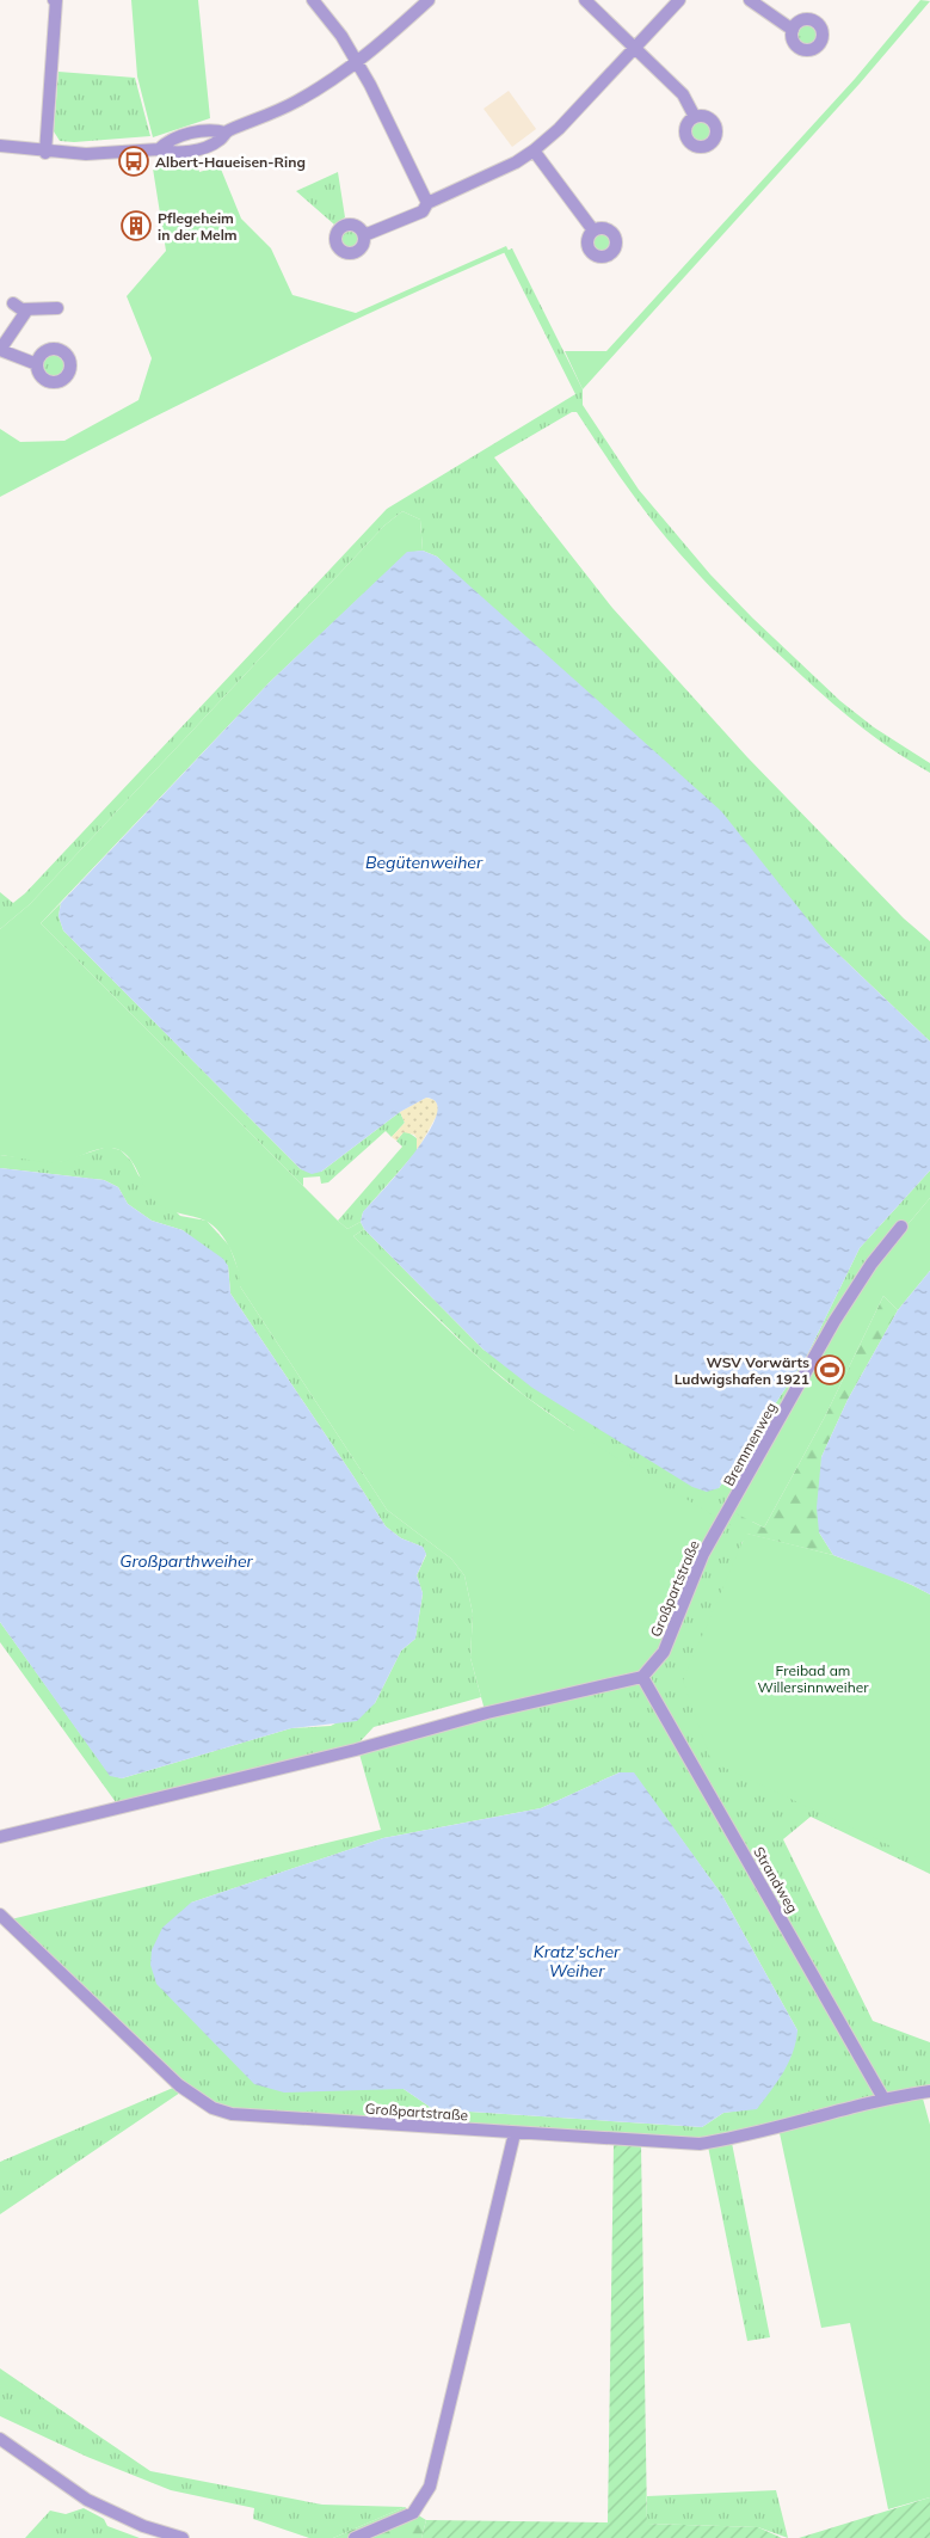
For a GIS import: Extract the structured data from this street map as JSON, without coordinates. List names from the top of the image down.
{
  "streets": {
    "street": ["Bremmenweg", "Großpartstraße", "Strandweg"]
  },
  "crossings": [
    ["Bremmenweg", "Großpartstraße"],
    ["Großpartstraße", "Strandweg"]
  ],
  "water": ["Begütenweiher", "Großparthweiher", "Kratz'scher Weiher"],
  "parks": ["Freibad am Willersinnweiher"],
  "places": {
    "bus stop": ["Albert-Haueisen-Ring"],
    "building": ["Pflegeheim in der Melm"],
    "sports": ["WSV Vorwärts Ludwigshafen 1921"]
  }
}
